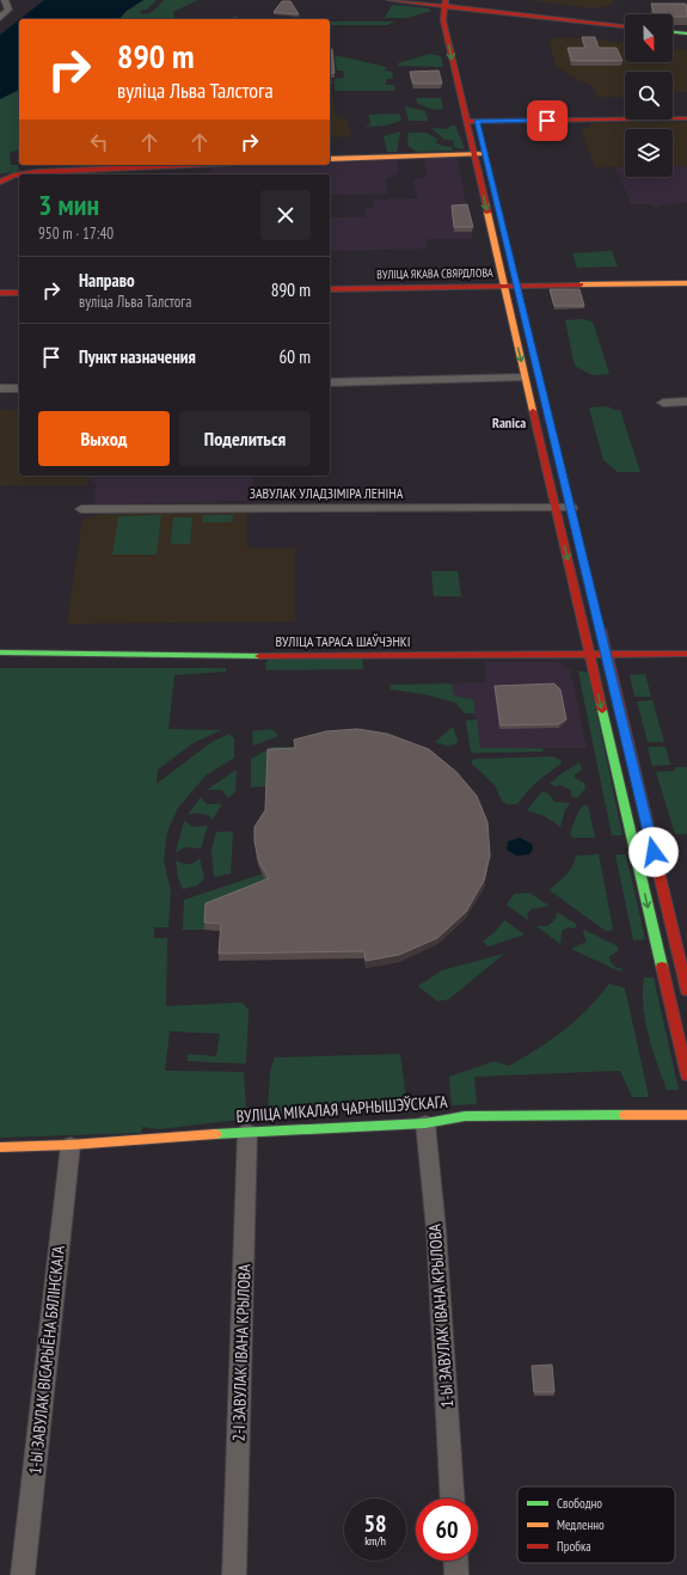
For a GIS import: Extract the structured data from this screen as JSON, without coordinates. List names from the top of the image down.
{
  "streets": {
    "main road": ["ВУЛІЦА ЯКАВА СВЯРДЛОВА", "ВУЛІЦА ТАРАСА ШАЎЧЭНКІ", "ВУЛІЦА МІКАЛАЯ ЧАРНЫШЭЎСКАГА"],
    "street": [
      "ЗАВУЛАК УЛАДЗІМІРА ЛЕНІНА",
      "1-Ы ЗАВУЛАК ІВАНА КРЫЛОВА",
      "2-І ЗАВУЛАК ІВАНА КРЫЛОВА",
      "1-Ы ЗАВУЛАК ВІСАРЫЁНА БЯЛІНСКАГА"
    ]
  },
  "crossings": [
    ["ВУЛІЦА МІКАЛАЯ ЧАРНЫШЭЎСКАГА", "1-Ы ЗАВУЛАК ІВАНА КРЫЛОВА"],
    ["ВУЛІЦА МІКАЛАЯ ЧАРНЫШЭЎСКАГА", "2-І ЗАВУЛАК ІВАНА КРЫЛОВА"],
    ["ВУЛІЦА МІКАЛАЯ ЧАРНЫШЭЎСКАГА", "1-Ы ЗАВУЛАК ВІСАРЫЁНА БЯЛІНСКАГА"]
  ],
  "districts": ["Ranica"],
  "legend": ["Свободно", "Медленно", "Пробка"],
  "north": "bottom",
  "page": {
    "turn": ["890 m", "вуліца Льва Талстога"],
    "heading": ["3 мин", "950 m · 17:40"],
    "list": [
      {
        "name": "Направо",
        "note": "вуліца Льва Талстога",
        "value": "890 m"
      },
      {
        "name": "Пункт назначения",
        "value": "60 m"
      }
    ],
    "buttons": ["Выход", "Поделиться"],
    "speed": "58 km/h",
    "limit": "60"
  }
}
